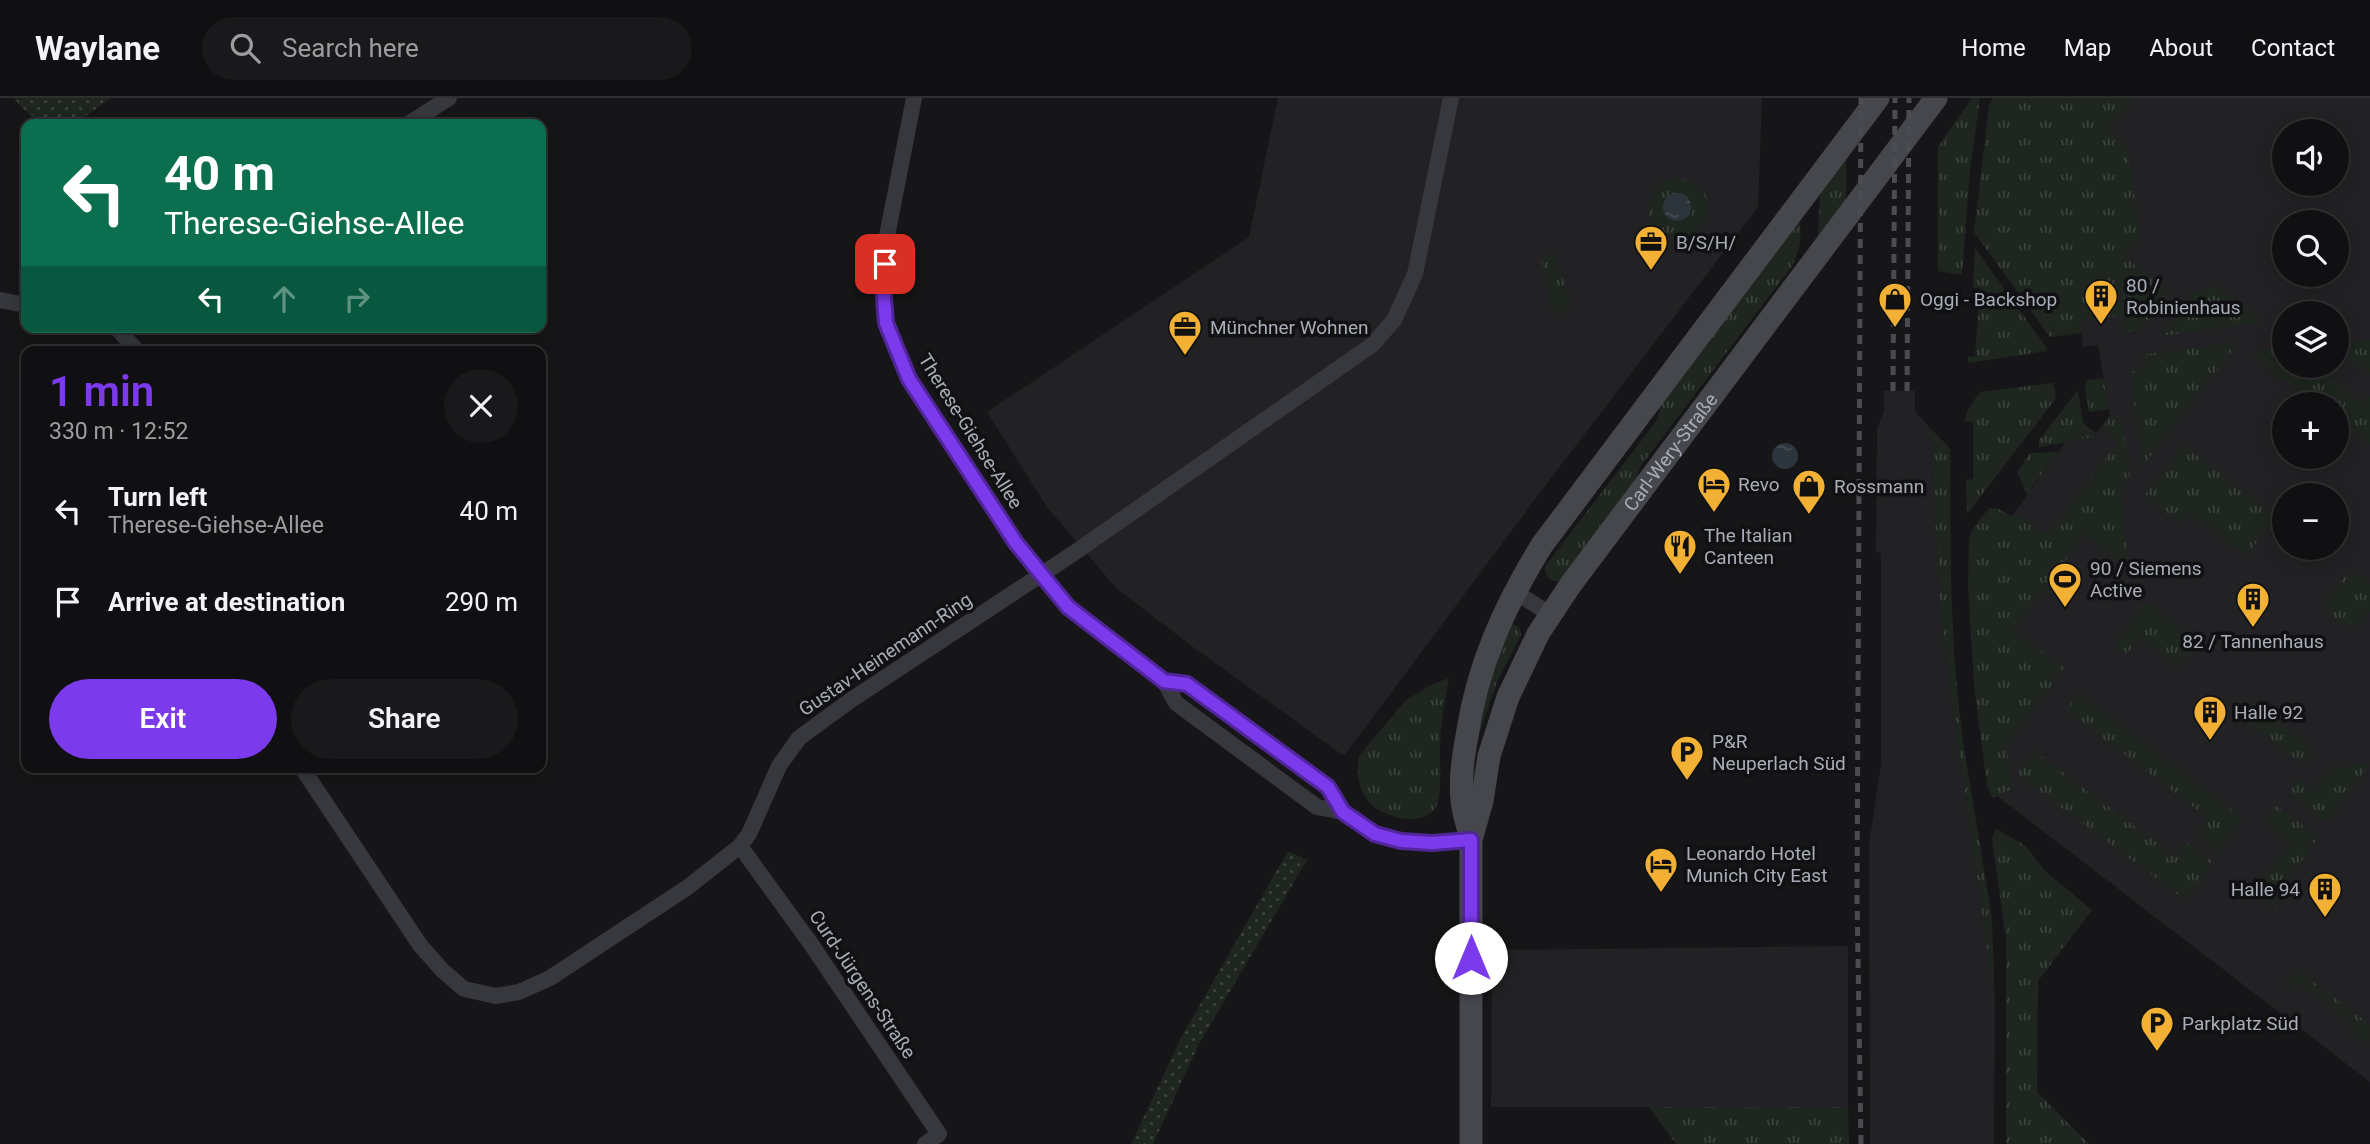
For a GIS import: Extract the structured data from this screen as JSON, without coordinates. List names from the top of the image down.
{
  "streets": {
    "main road": ["Carl-Wery-Straße"],
    "street": ["Therese-Giehse-Allee", "Gustav-Heinemann-Ring", "Curd-Jürgens-Straße"]
  },
  "crossings": [
    ["Therese-Giehse-Allee", "Carl-Wery-Straße"],
    ["Therese-Giehse-Allee", "Gustav-Heinemann-Ring"],
    ["Gustav-Heinemann-Ring", "Curd-Jürgens-Straße"]
  ],
  "places": {
    "office": ["B/S/H/", "Münchner Wohnen"],
    "building": [
      "80 / Robinienhaus",
      "82 / Tannenhaus",
      "Halle 92",
      "Halle 94"
    ],
    "shop": ["Oggi - Backshop", "Rossmann"],
    "hotel": ["Revo", "Leonardo Hotel Munich City East"],
    "restaurant": ["The Italian Canteen"],
    "sports": ["90 / Siemens Active"],
    "parking": ["P&R Neuperlach Süd", "Parkplatz Süd"]
  },
  "page": {
    "header": "Waylane",
    "search": "Search here",
    "nav": [
      "Home",
      "Map",
      "About",
      "Contact"
    ],
    "map_buttons": ["+", "−"],
    "turn": ["40 m", "Therese-Giehse-Allee"],
    "heading": ["1 min", "330 m · 12:52"],
    "list": [
      {
        "name": "Turn left",
        "note": "Therese-Giehse-Allee",
        "value": "40 m"
      },
      {
        "name": "Arrive at destination",
        "value": "290 m"
      }
    ],
    "buttons": ["Exit", "Share"]
  }
}
